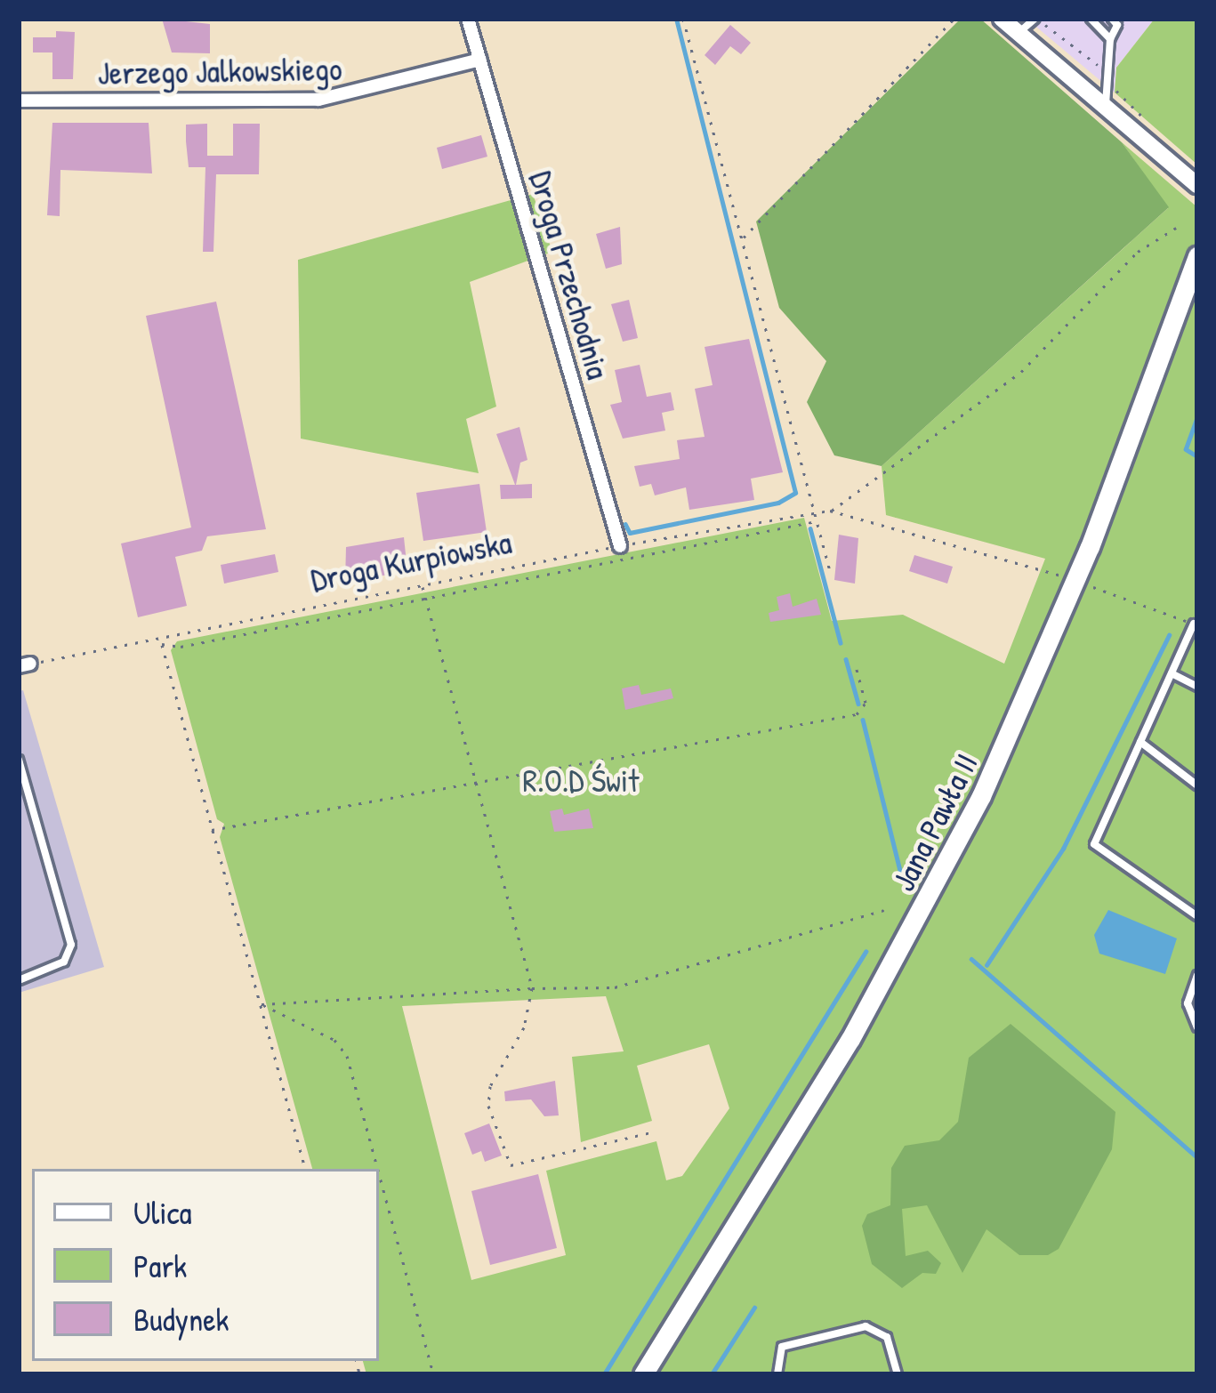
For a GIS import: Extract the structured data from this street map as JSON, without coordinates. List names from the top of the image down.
{
  "streets": {
    "main road": ["Jana Pawła II"],
    "street": ["Jerzego Jalkowskiego", "Droga Przechodnia"],
    "path": ["Droga Kurpiowska"]
  },
  "crossings": [
    ["Jerzego Jalkowskiego", "Droga Przechodnia"],
    ["Droga Przechodnia", "Droga Kurpiowska"]
  ],
  "parks": ["R.O.D Świt"],
  "legend": ["Ulica", "Park", "Budynek"]
}
